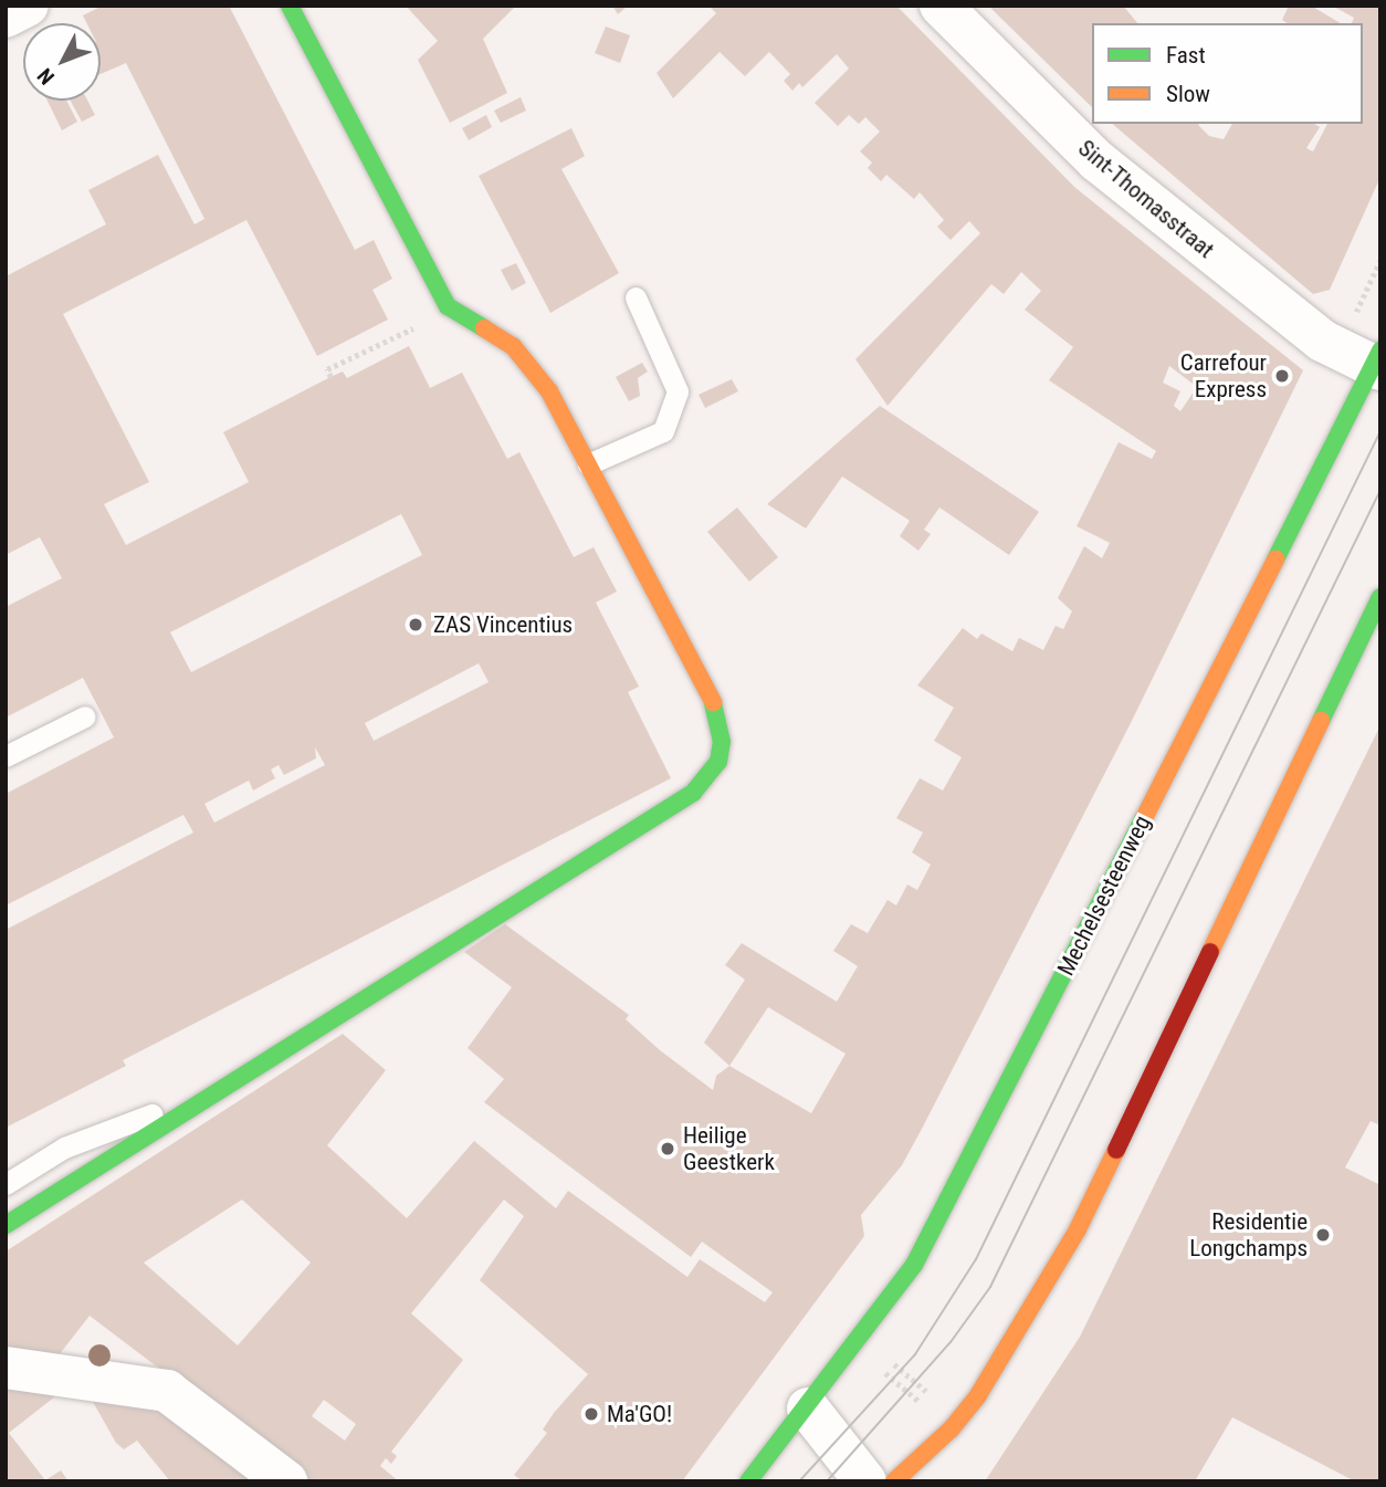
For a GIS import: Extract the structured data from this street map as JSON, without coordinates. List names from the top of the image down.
{
  "streets": {
    "main road": ["Mechelsesteenweg"],
    "street": ["Sint-Thomasstraat"]
  },
  "crossings": [
    ["Sint-Thomasstraat", "Mechelsesteenweg"]
  ],
  "places": [
    "Carrefour Express",
    "ZAS Vincentius",
    "Heilige Geestkerk",
    "Residentie Longchamps",
    "Ma'GO!"
  ],
  "legend": ["Fast", "Slow"],
  "north": "bottom left"
}
